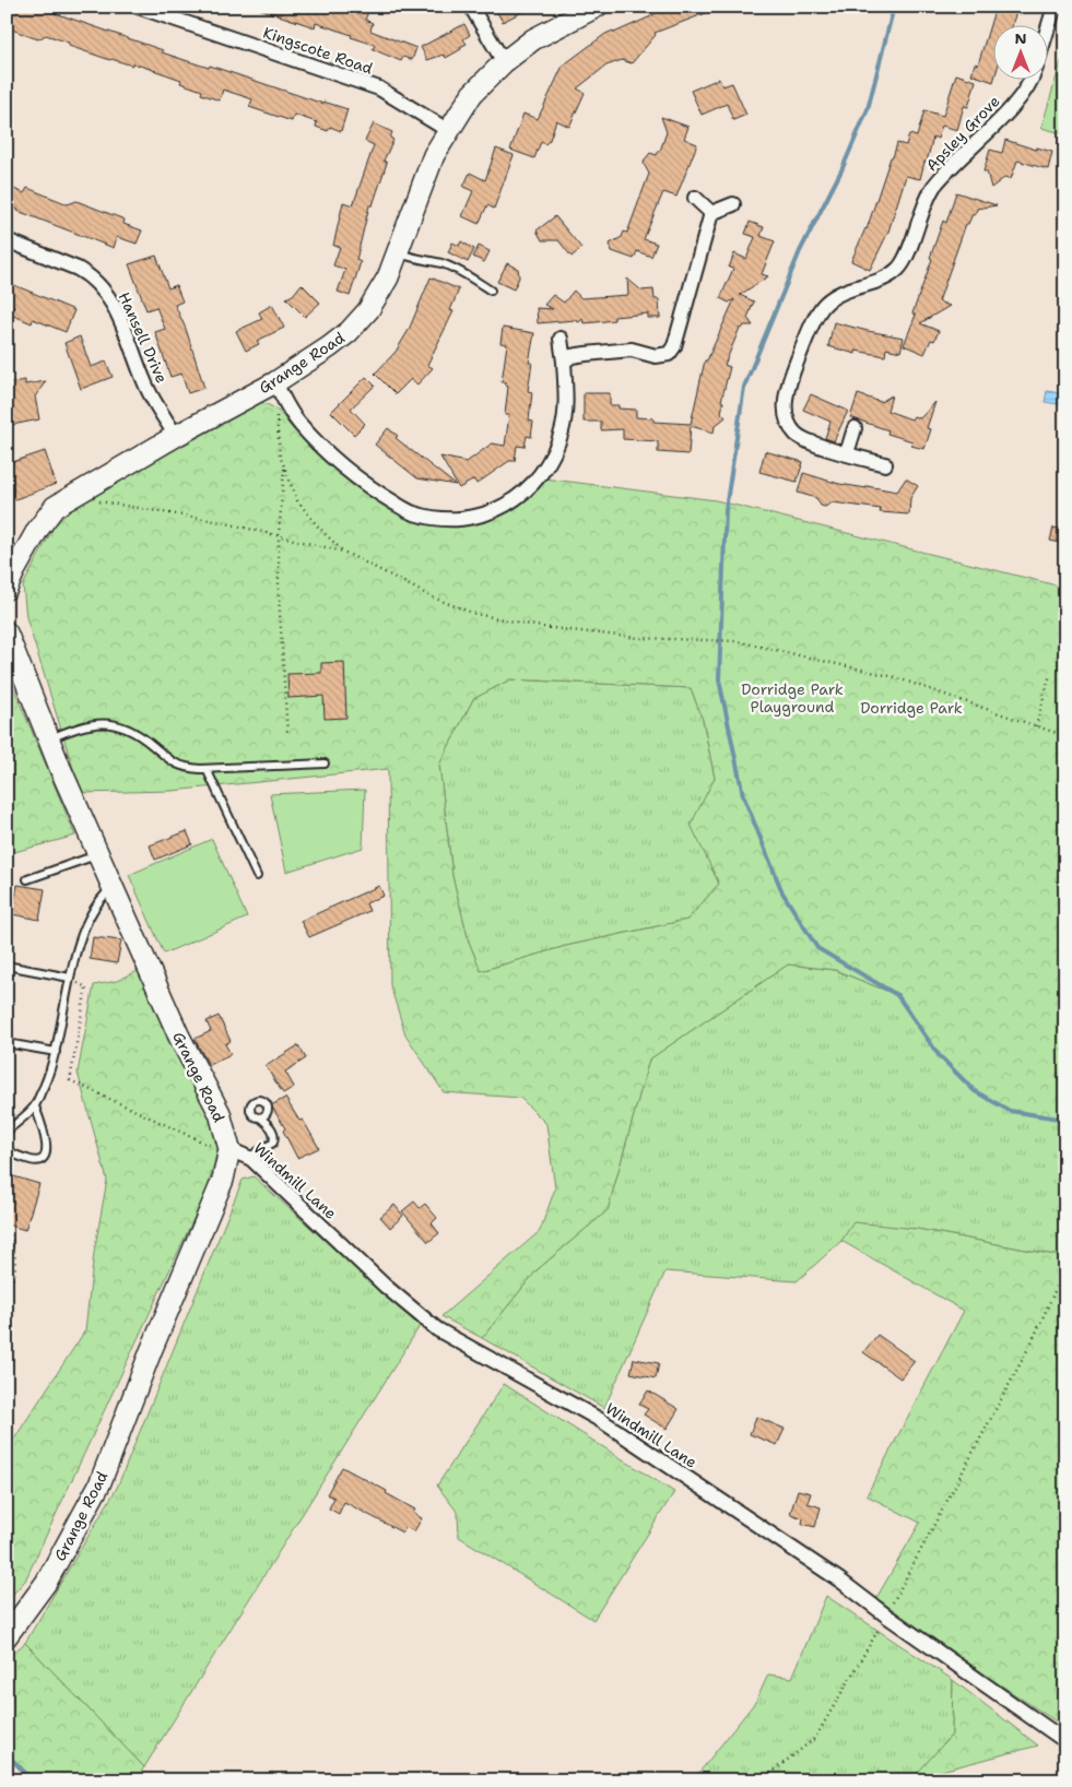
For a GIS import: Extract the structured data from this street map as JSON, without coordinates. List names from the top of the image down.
{
  "streets": {
    "main road": ["Grange Road"],
    "street": [
      "Kingscote Road",
      "Apsley Grove",
      "Hansell Drive",
      "Windmill Lane"
    ]
  },
  "crossings": [
    ["Kingscote Road", "Grange Road"],
    ["Hansell Drive", "Grange Road"],
    ["Grange Road", "Windmill Lane"]
  ],
  "parks": ["Dorridge Park Playground", "Dorridge Park"],
  "north": "top"
}
